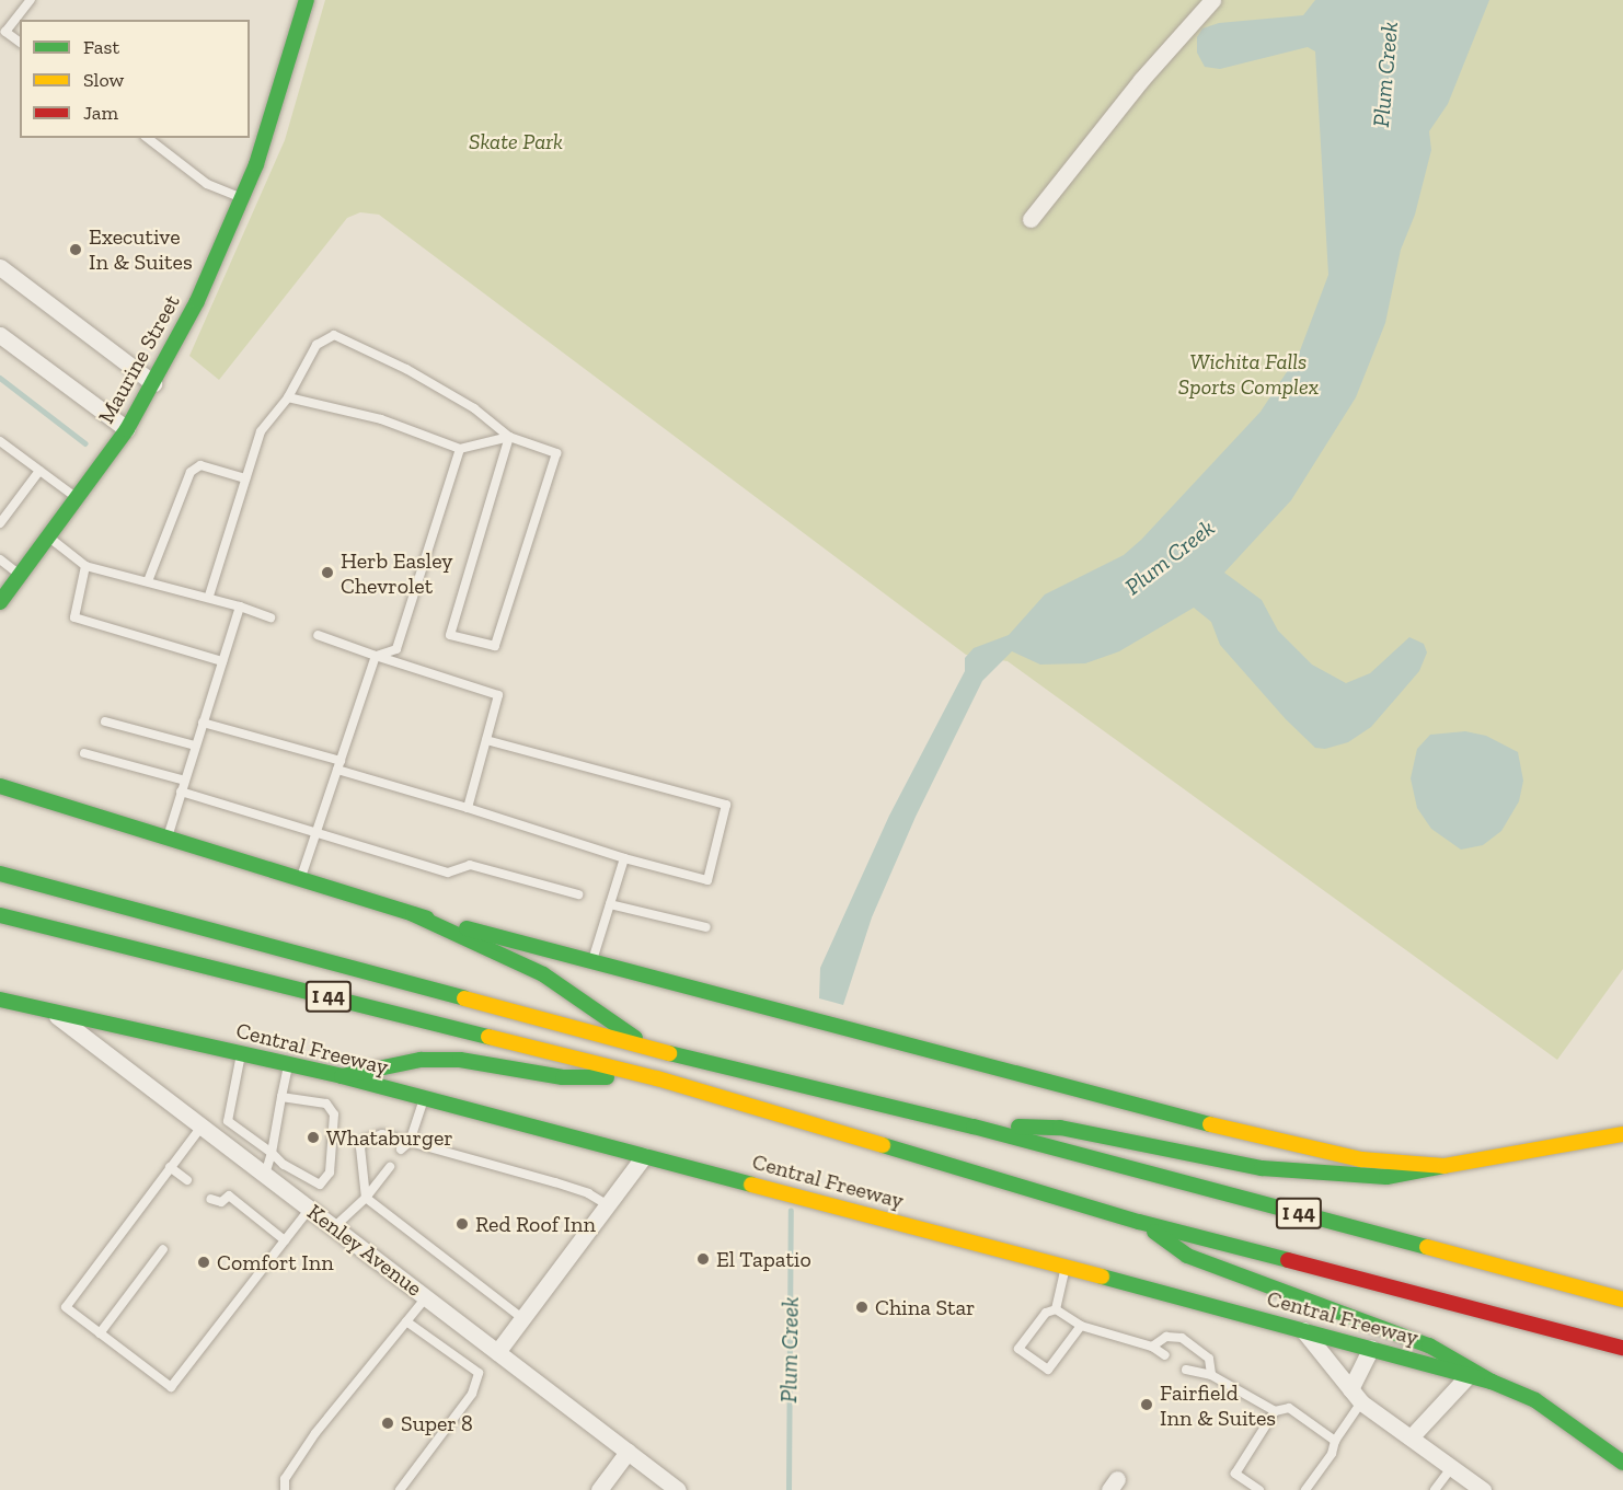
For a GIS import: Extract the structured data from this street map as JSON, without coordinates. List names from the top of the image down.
{
  "streets": {
    "main road": ["Maurine Street", "I 44", "Central Freeway"],
    "street": ["Kenley Avenue"]
  },
  "crossings": [
    ["Central Freeway", "Kenley Avenue"]
  ],
  "water": ["Plum Creek"],
  "parks": ["Skate Park", "Wichita Falls Sports Complex"],
  "places": [
    "Executive In & Suites",
    "Herb Easley Chevrolet",
    "Whataburger",
    "Red Roof Inn",
    "El Tapatio",
    "Comfort Inn",
    "China Star",
    "Fairfield Inn & Suites",
    "Super 8"
  ],
  "legend": ["Fast", "Slow", "Jam"]
}
